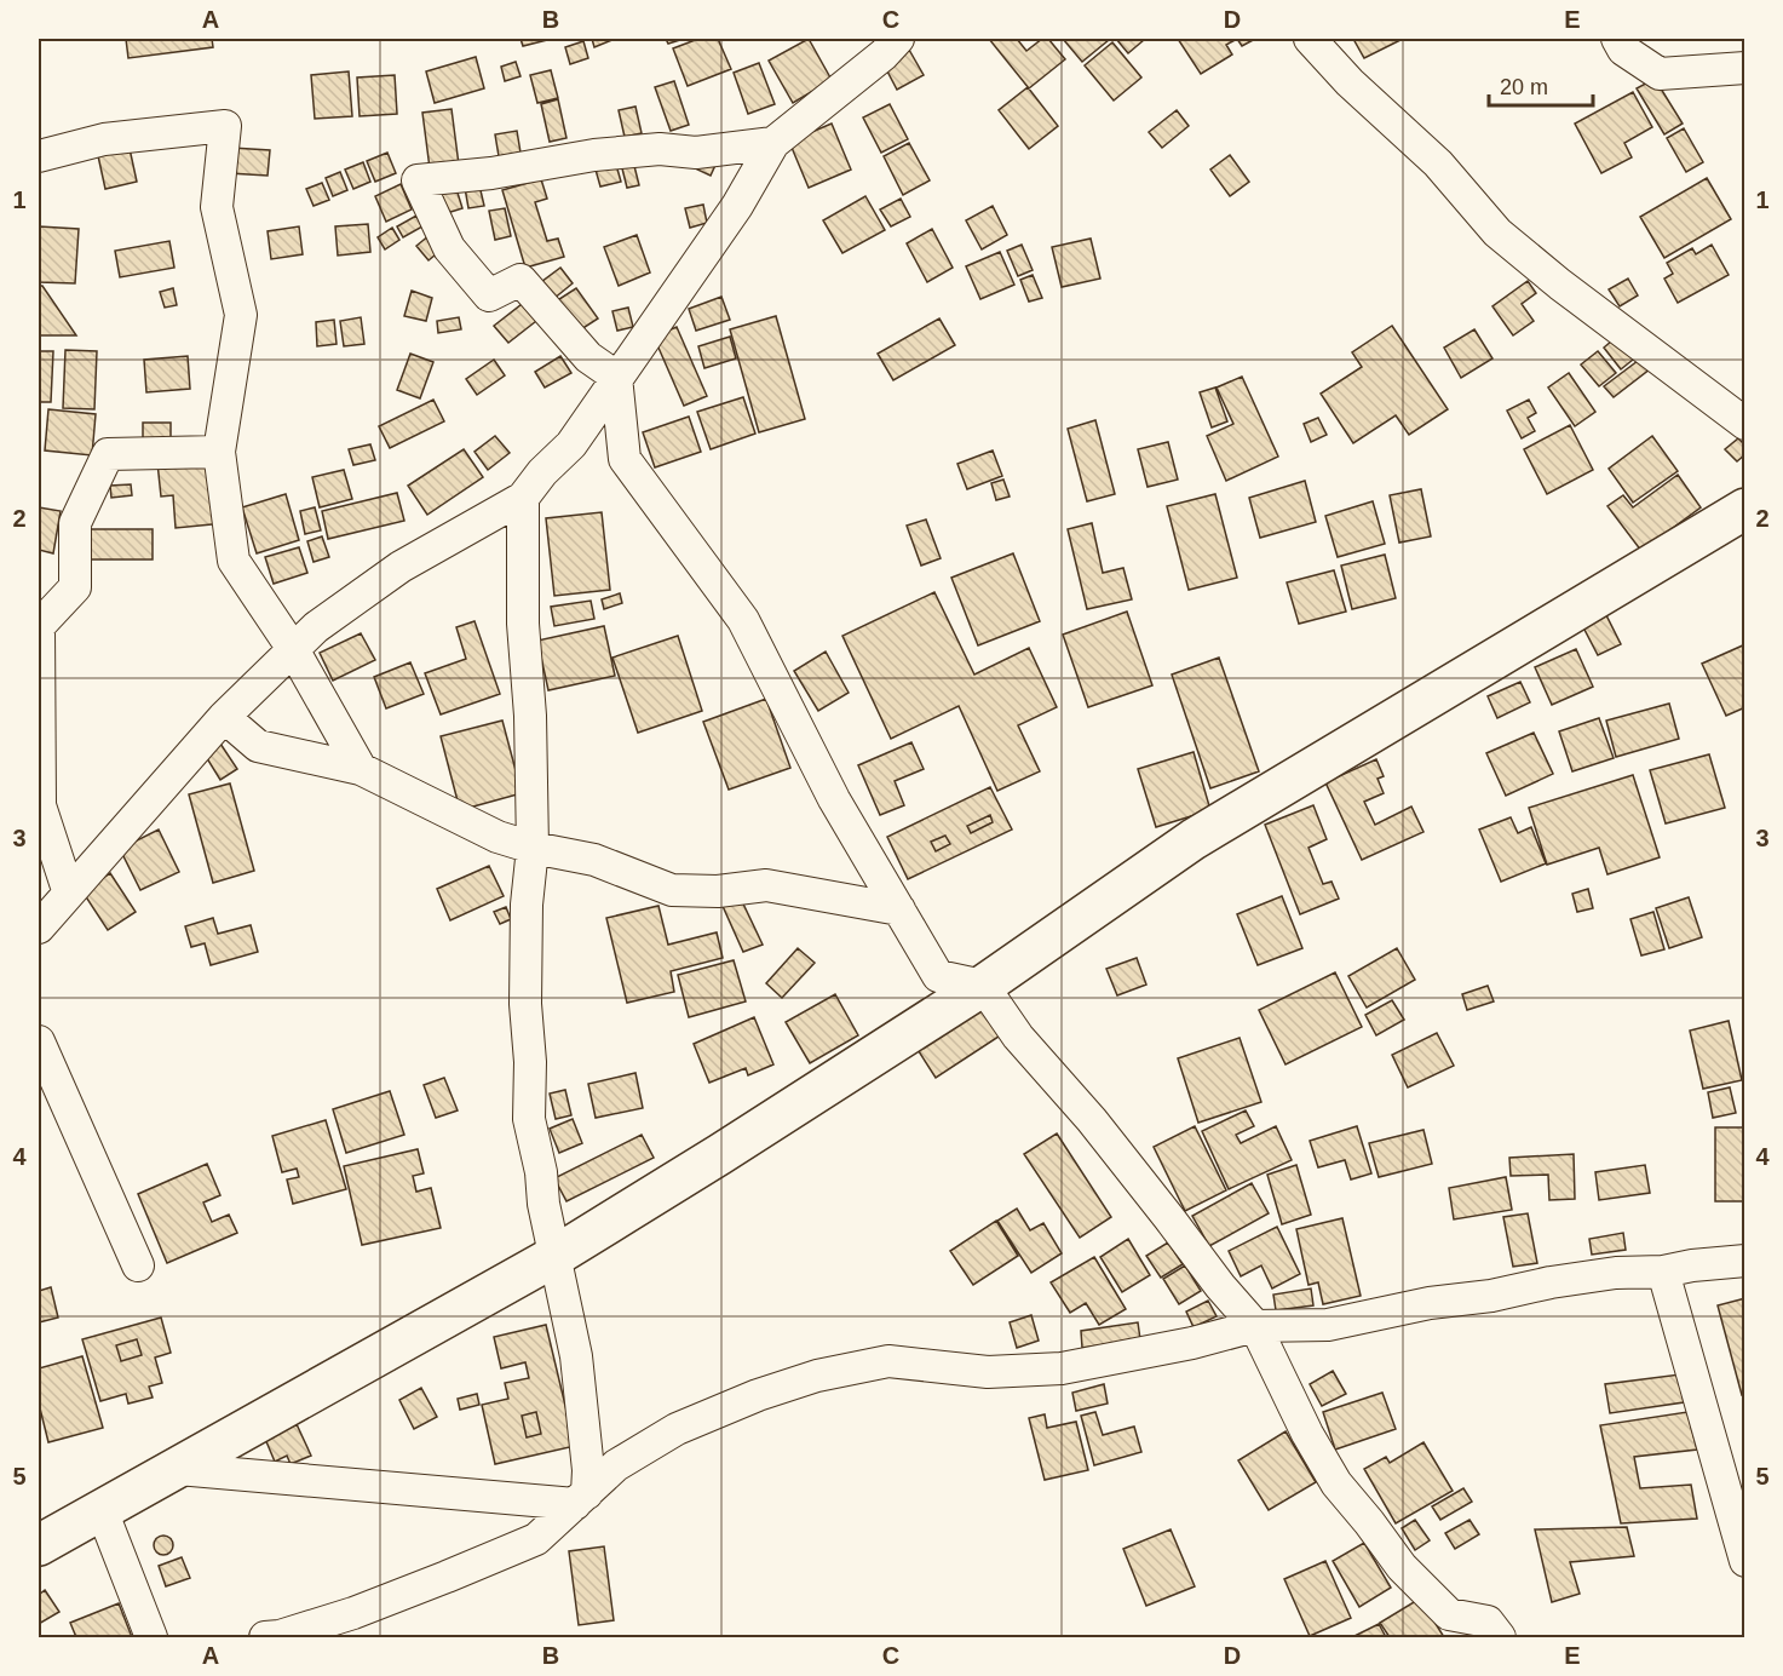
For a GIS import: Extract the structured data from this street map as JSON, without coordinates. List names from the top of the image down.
{
  "scale_bar": "20 m",
  "grid": {
    "columns": [
      "A",
      "B",
      "C",
      "D",
      "E"
    ],
    "rows": [
      "1",
      "2",
      "3",
      "4",
      "5"
    ]
  }
}
